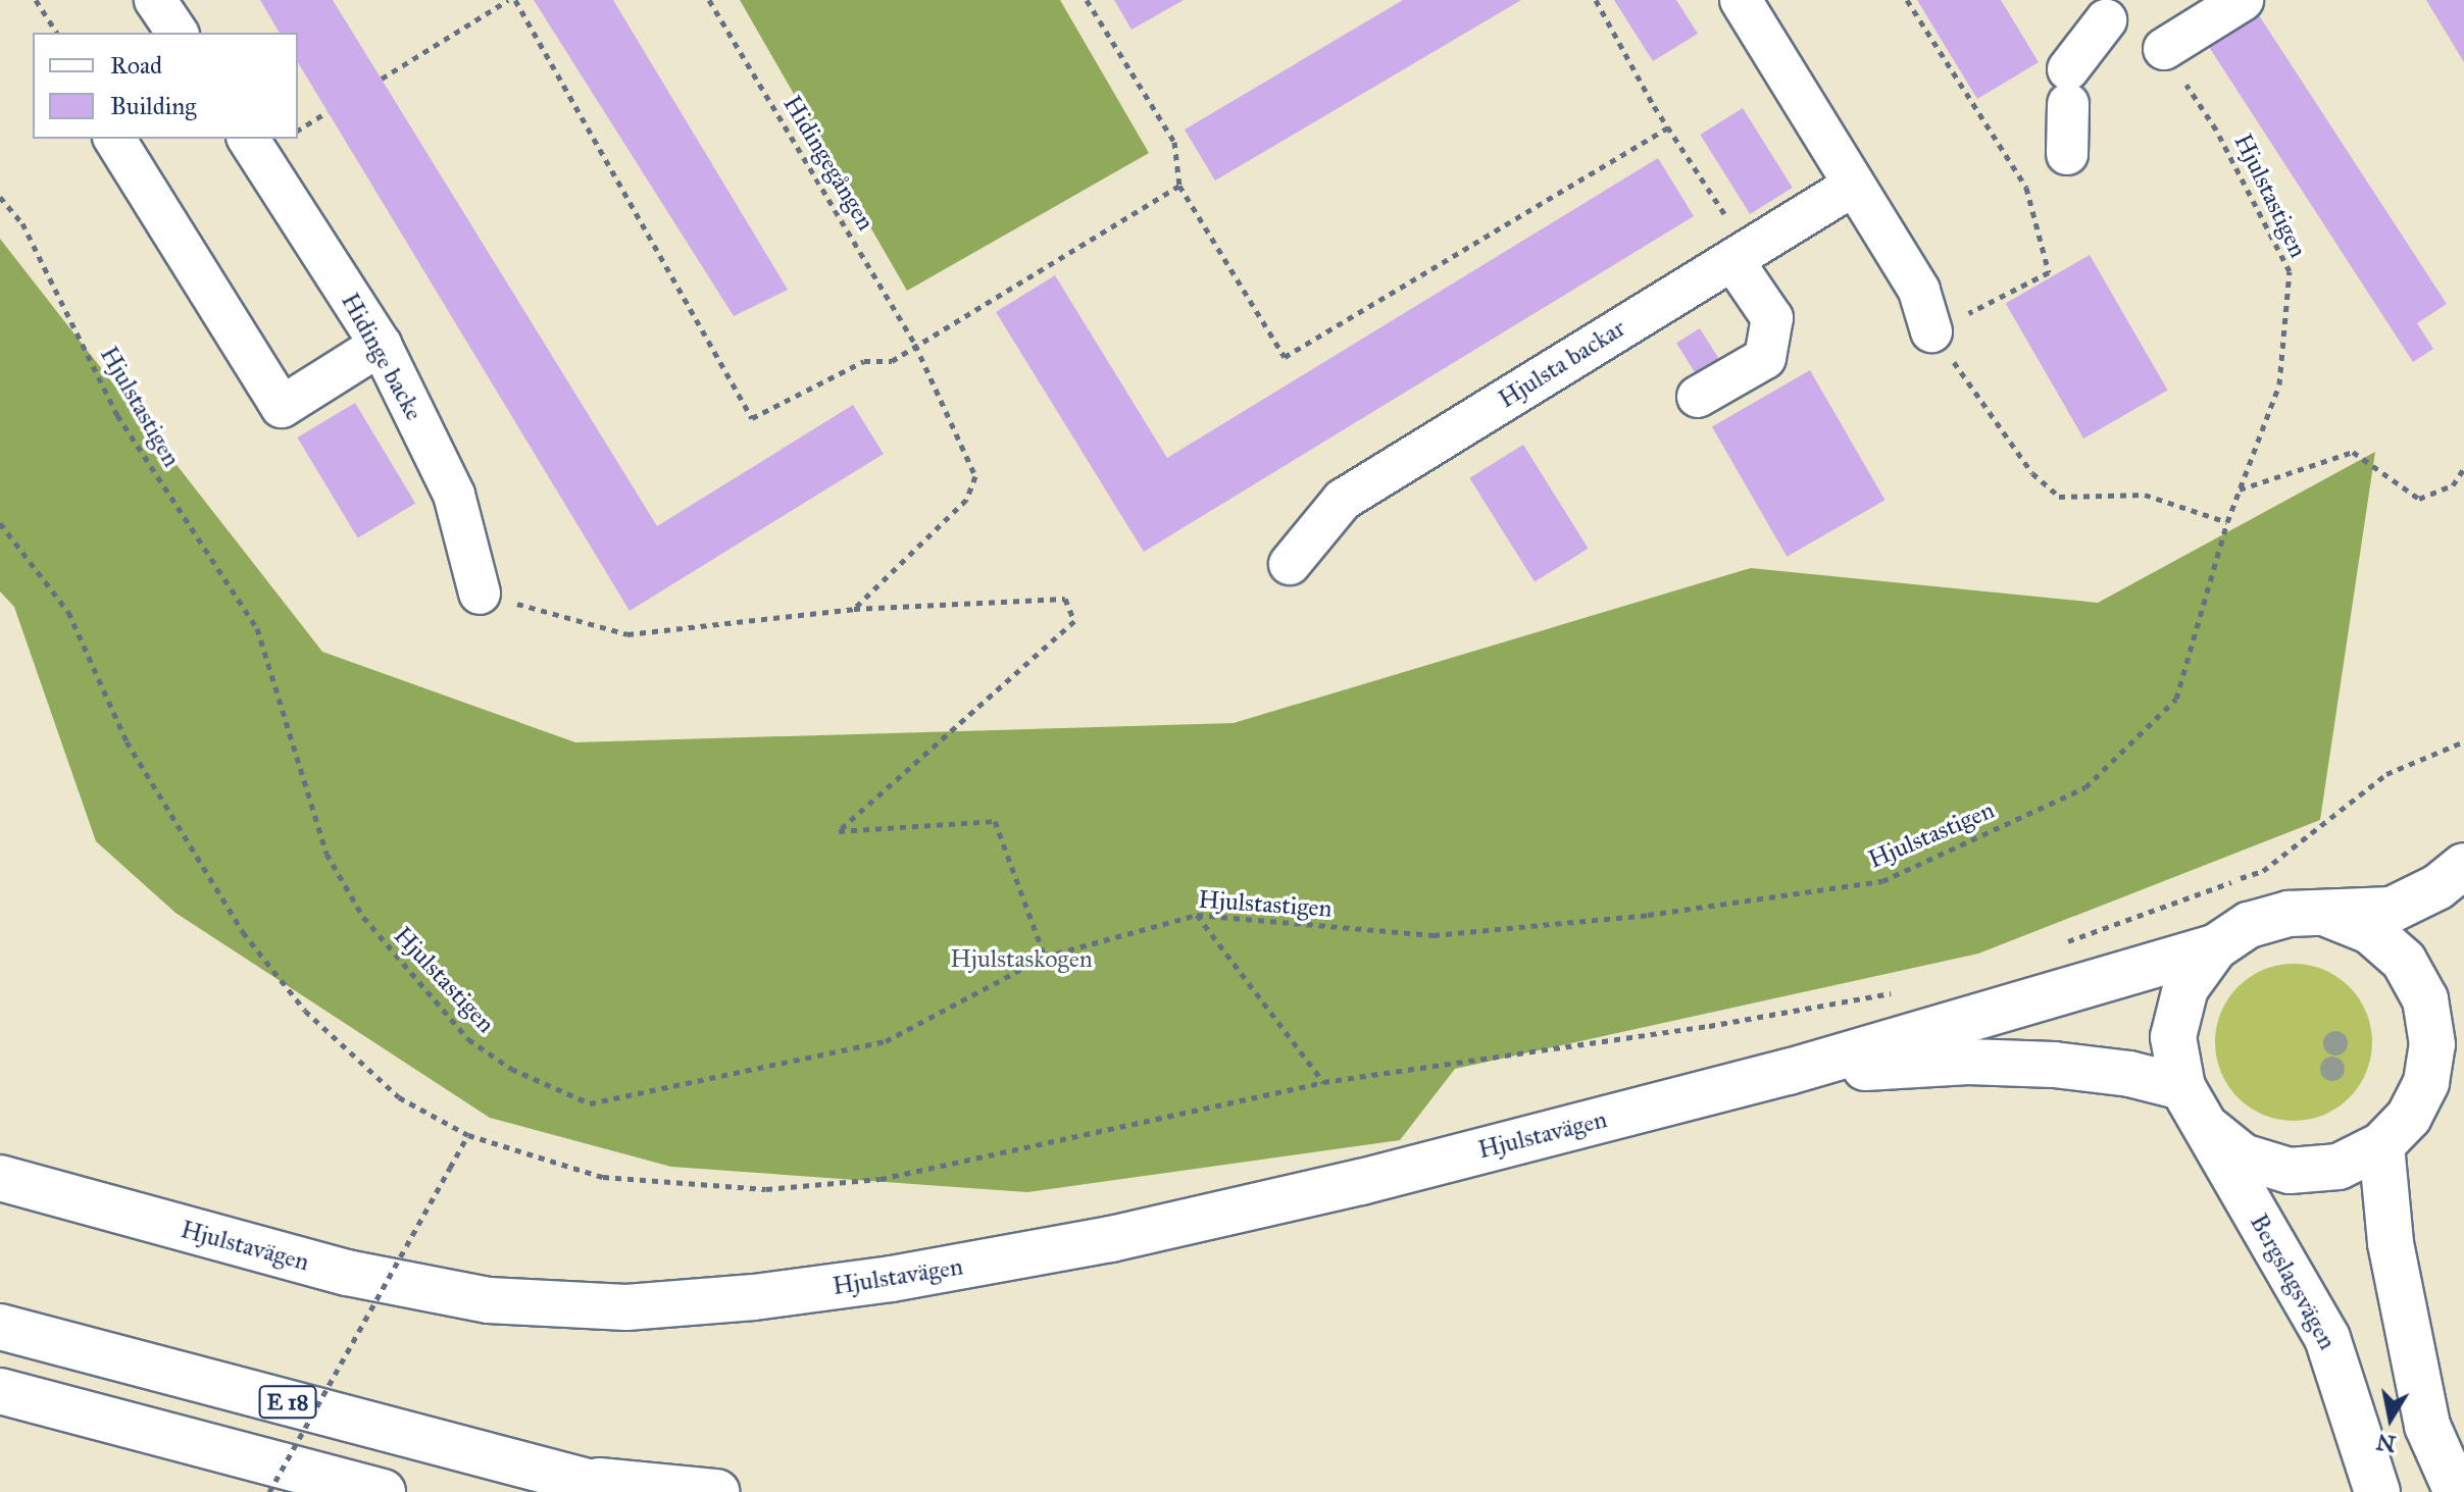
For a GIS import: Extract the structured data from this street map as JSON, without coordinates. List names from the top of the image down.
{
  "streets": {
    "main road": ["Hjulstavägen", "Bergslagsvägen", "E 18"],
    "street": ["Hidinge backe", "Hjulsta backar"],
    "path": ["Hidingegången", "Hjulstastigen"]
  },
  "crossings": [
    ["Hjulstavägen", "Bergslagsvägen"]
  ],
  "parks": ["Hjulstaskogen"],
  "legend": ["Road", "Building"],
  "north": "bottom"
}
